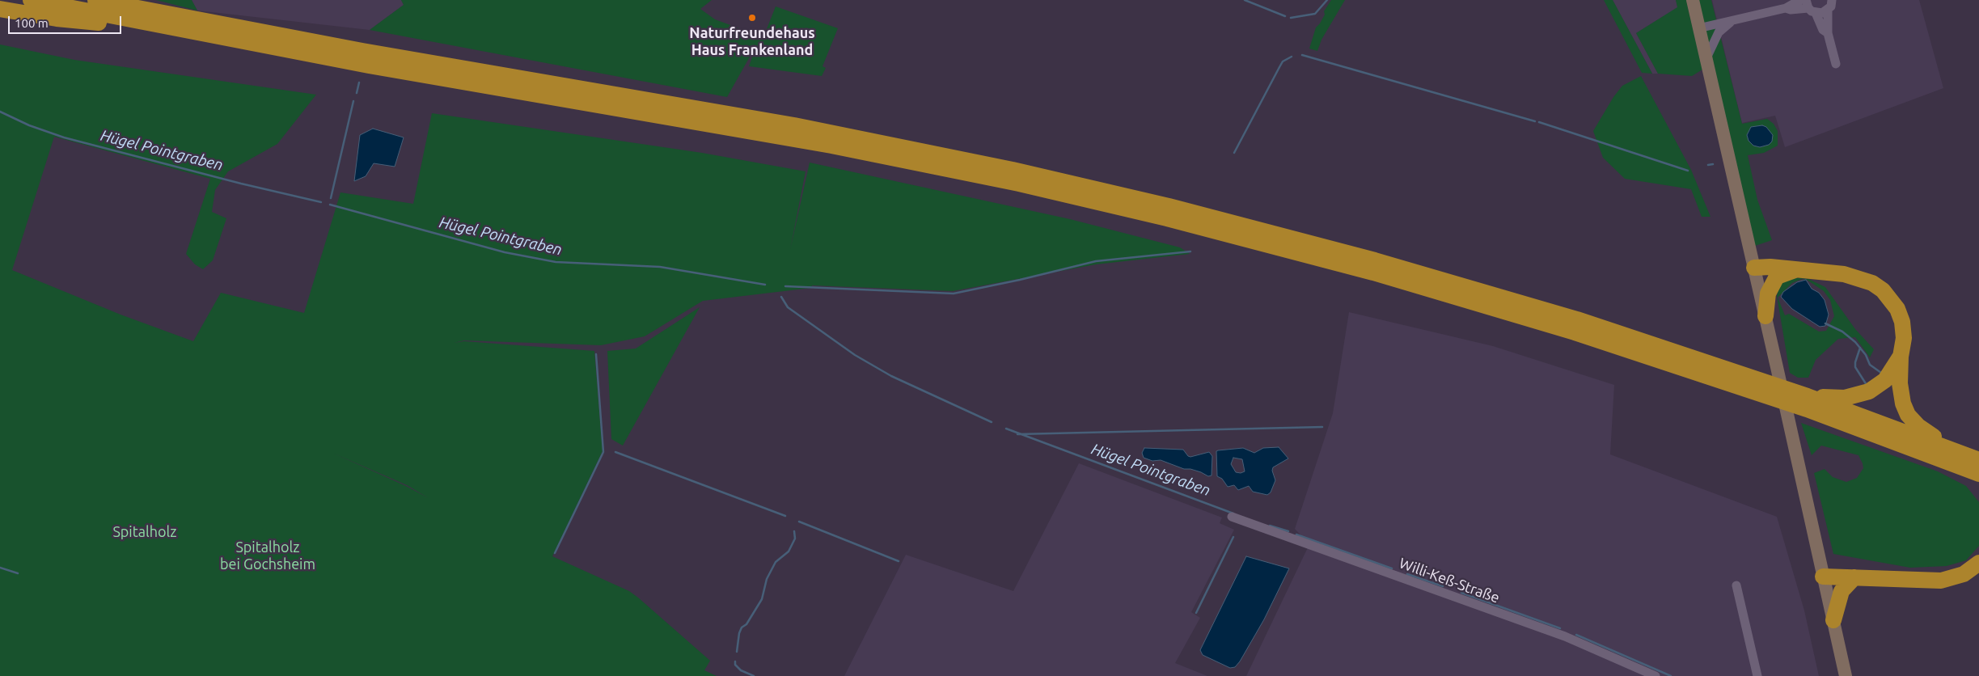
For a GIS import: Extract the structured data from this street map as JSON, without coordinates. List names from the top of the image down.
{
  "streets": {
    "street": ["Willi-Keß-Straße"]
  },
  "water": ["Hügel Pointgraben"],
  "parks": ["Spitalholz", "Spitalholz bei Gochsheim"],
  "places": ["Naturfreundehaus Haus Frankenland"],
  "scale_bar": "100 m"
}
